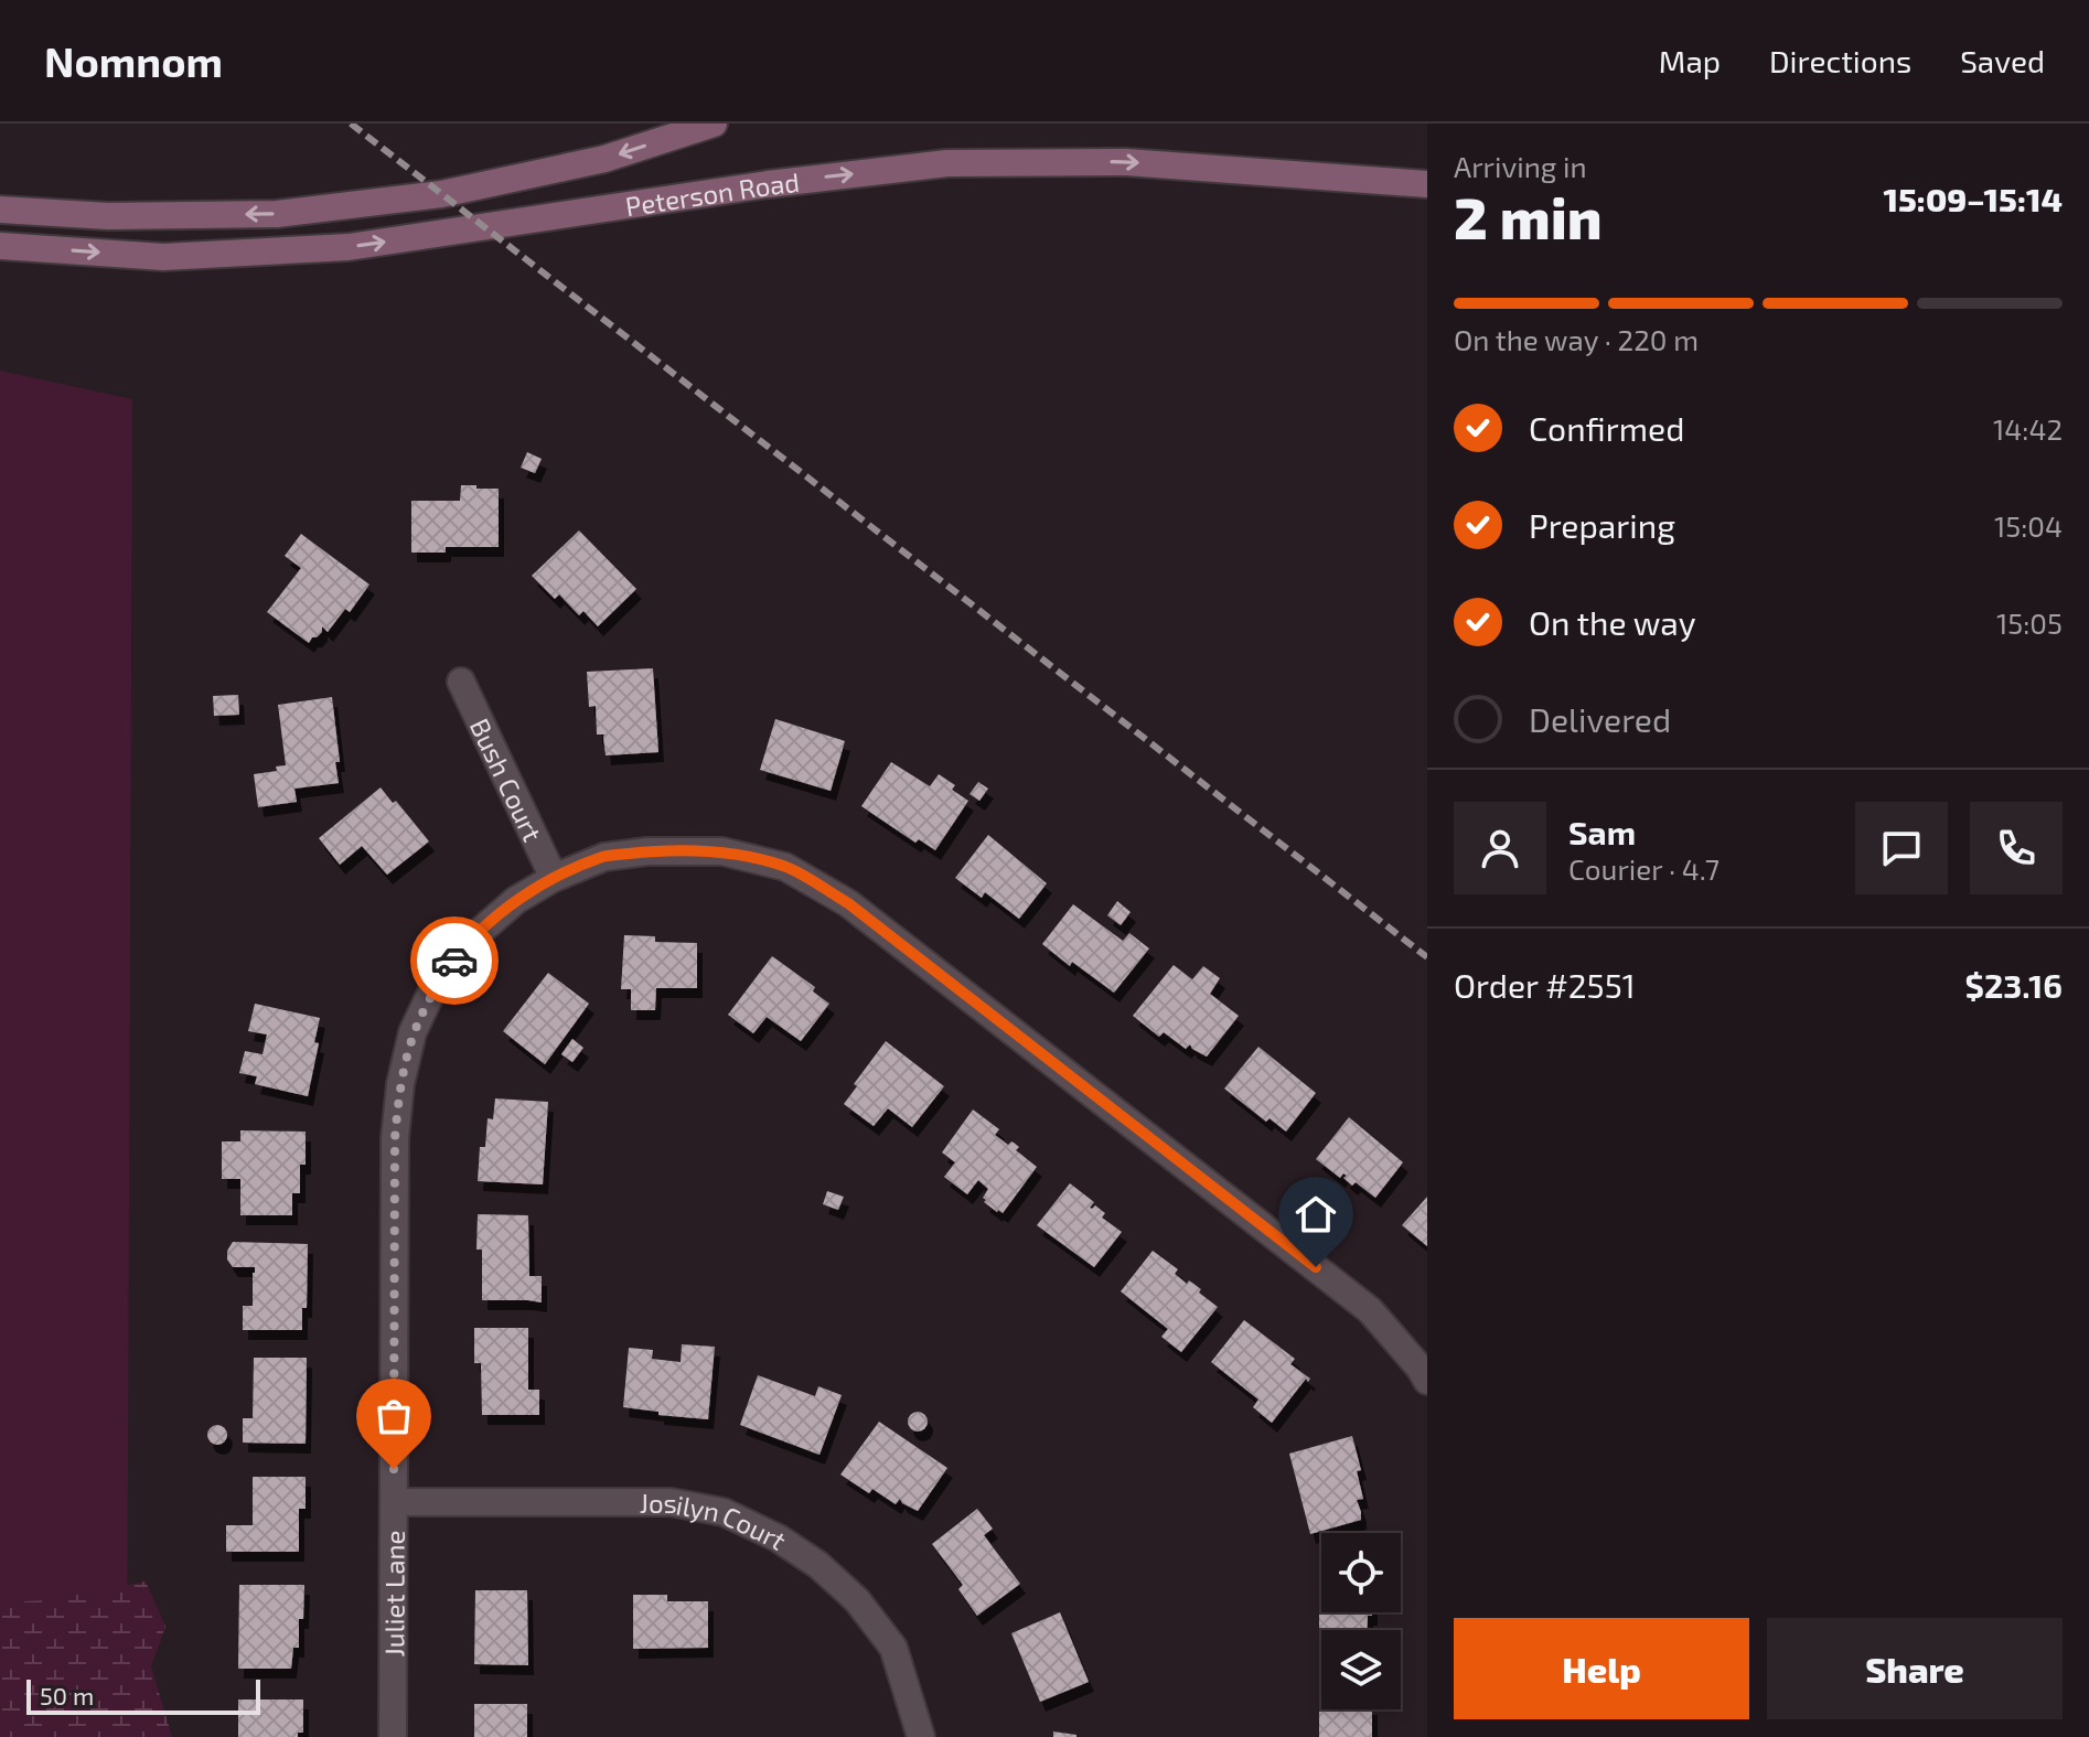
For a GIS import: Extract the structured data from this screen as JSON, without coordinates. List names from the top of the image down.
{
  "streets": {
    "main road": ["Peterson Road"],
    "street": ["Bush Court", "Josilyn Court", "Juliet Lane"]
  },
  "crossings": [
    ["Bush Court", "Juliet Lane"],
    ["Josilyn Court", "Juliet Lane"]
  ],
  "scale_bar": "50 m",
  "page": {
    "header": "Nomnom",
    "nav": ["Map", "Directions", "Saved"],
    "heading": ["2 min", "Arriving in", "15:09–15:14"],
    "panel": [
      "Sam",
      "Courier · 4.7",
      "Order #2551",
      "$23.16"
    ],
    "bar": "On the way · 220 m",
    "list": [
      ["Confirmed", "14:42"],
      ["Preparing", "15:04"],
      ["On the way", "15:05"],
      "Delivered"
    ],
    "buttons": ["Help", "Share"],
    "scale": "50 m"
  }
}
